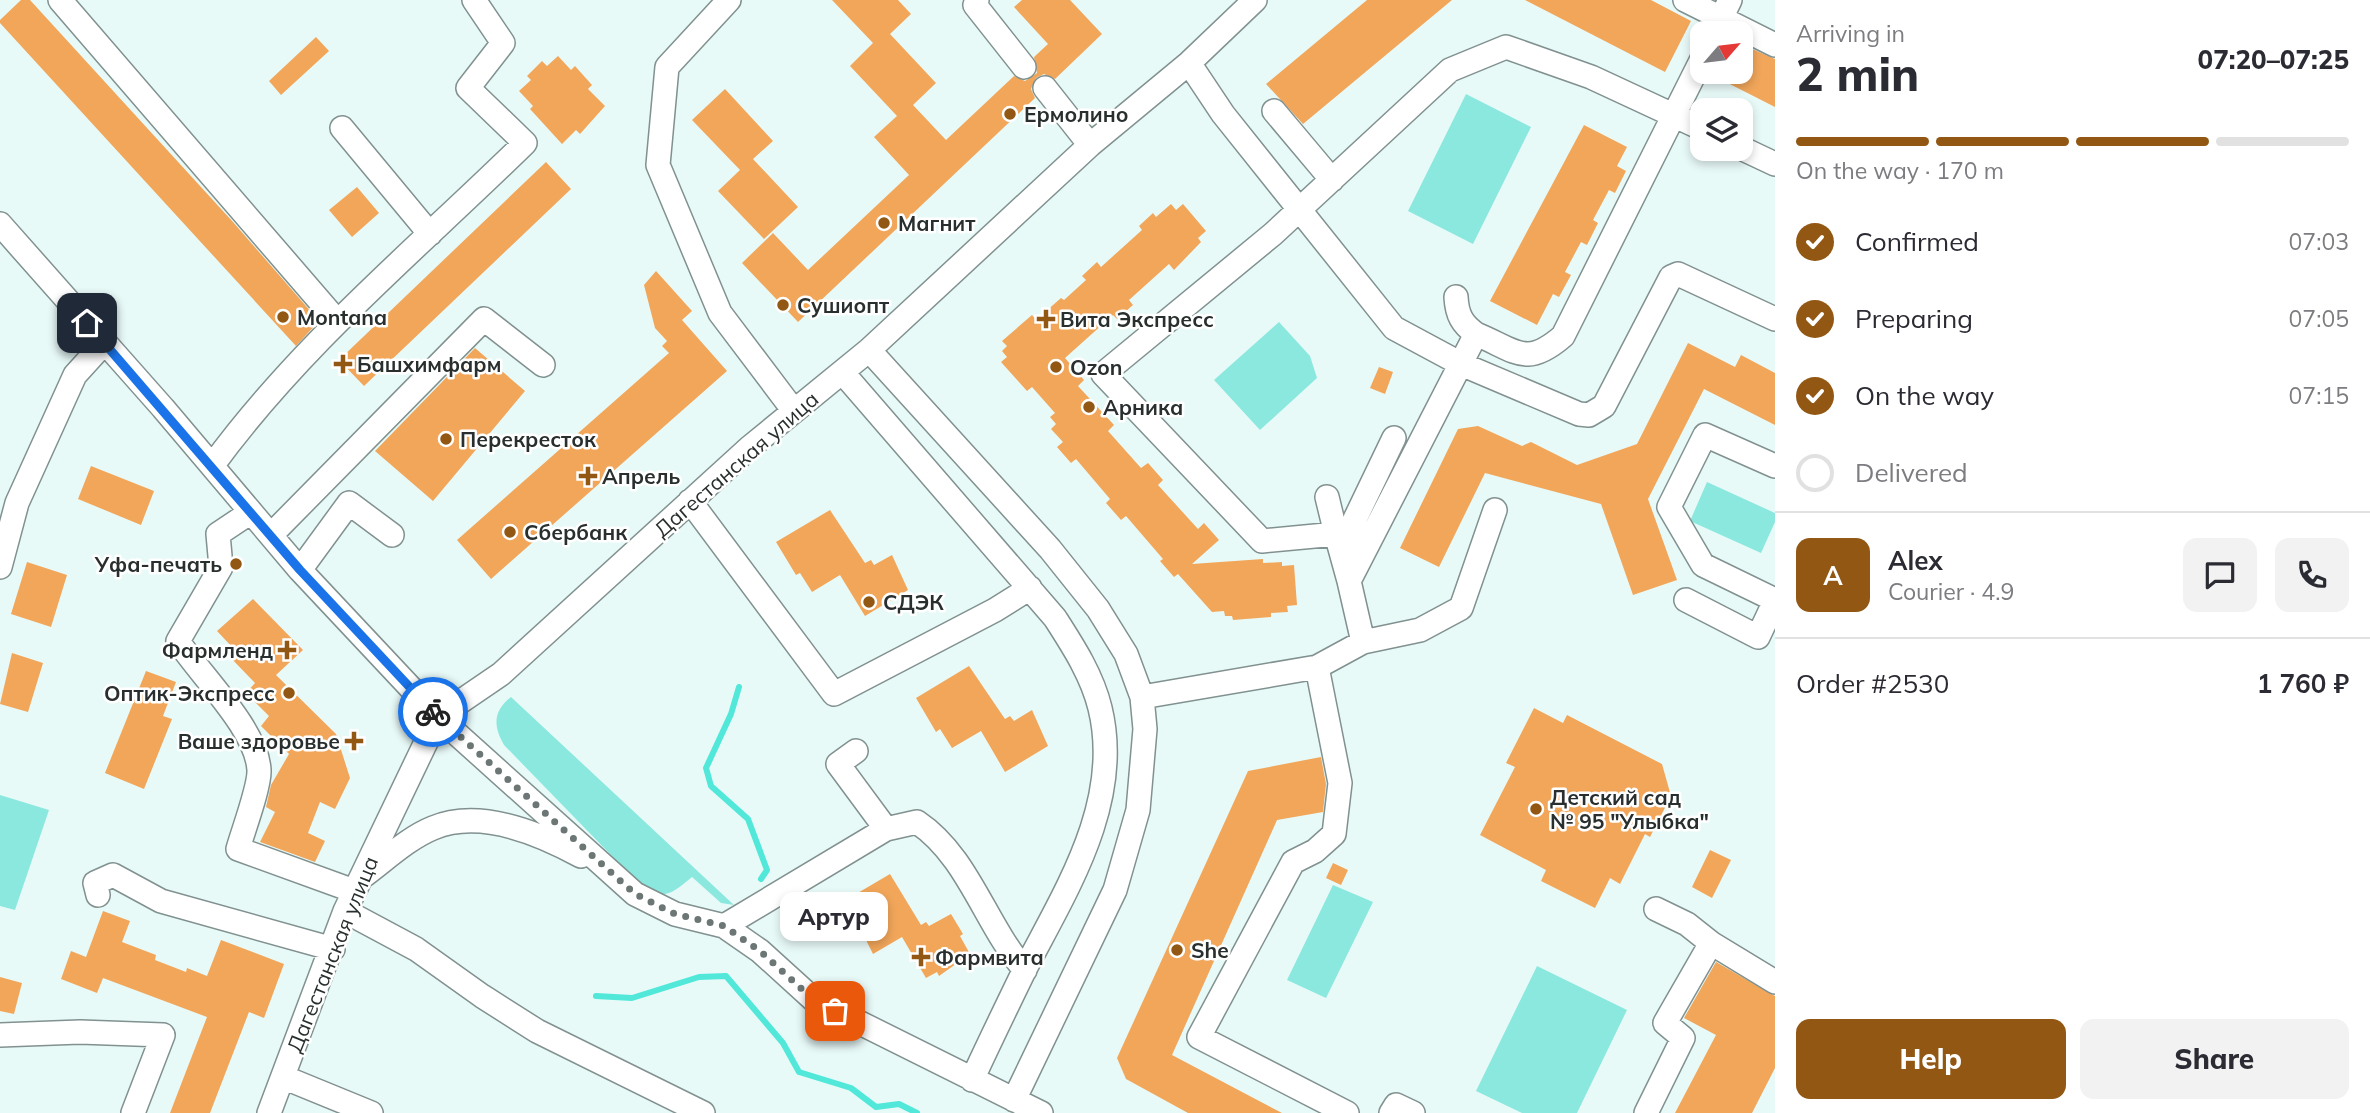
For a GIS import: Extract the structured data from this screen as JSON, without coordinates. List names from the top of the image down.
{
  "streets": {
    "street": ["Дагестанская улица"]
  },
  "places": {
    "other": [
      "Ермолино",
      "Магнит",
      "Сушиопт",
      "Montana",
      "Ozon",
      "Арника",
      "Перекресток",
      "Сбербанк",
      "Уфа-печать",
      "СДЭК",
      "Оптик-Экспресс",
      "Детский сад № 95 \"Улыбка\"",
      "She",
      "Артур"
    ],
    "health": [
      "Вита Экспресс",
      "Башхимфарм",
      "Апрель",
      "Фармленд",
      "Ваше здоровье",
      "Фармвита"
    ]
  },
  "north": "top right",
  "page": {
    "heading": ["2 min", "Arriving in", "07:20–07:25"],
    "panel": [
      "Alex",
      "Courier · 4.9",
      "Order #2530",
      "1 760 ₽"
    ],
    "bar": "On the way · 170 m",
    "list": [
      ["Confirmed", "07:03"],
      ["Preparing", "07:05"],
      ["On the way", "07:15"],
      "Delivered"
    ],
    "round": "A",
    "bubble": "Артур",
    "buttons": ["Help", "Share"]
  }
}
